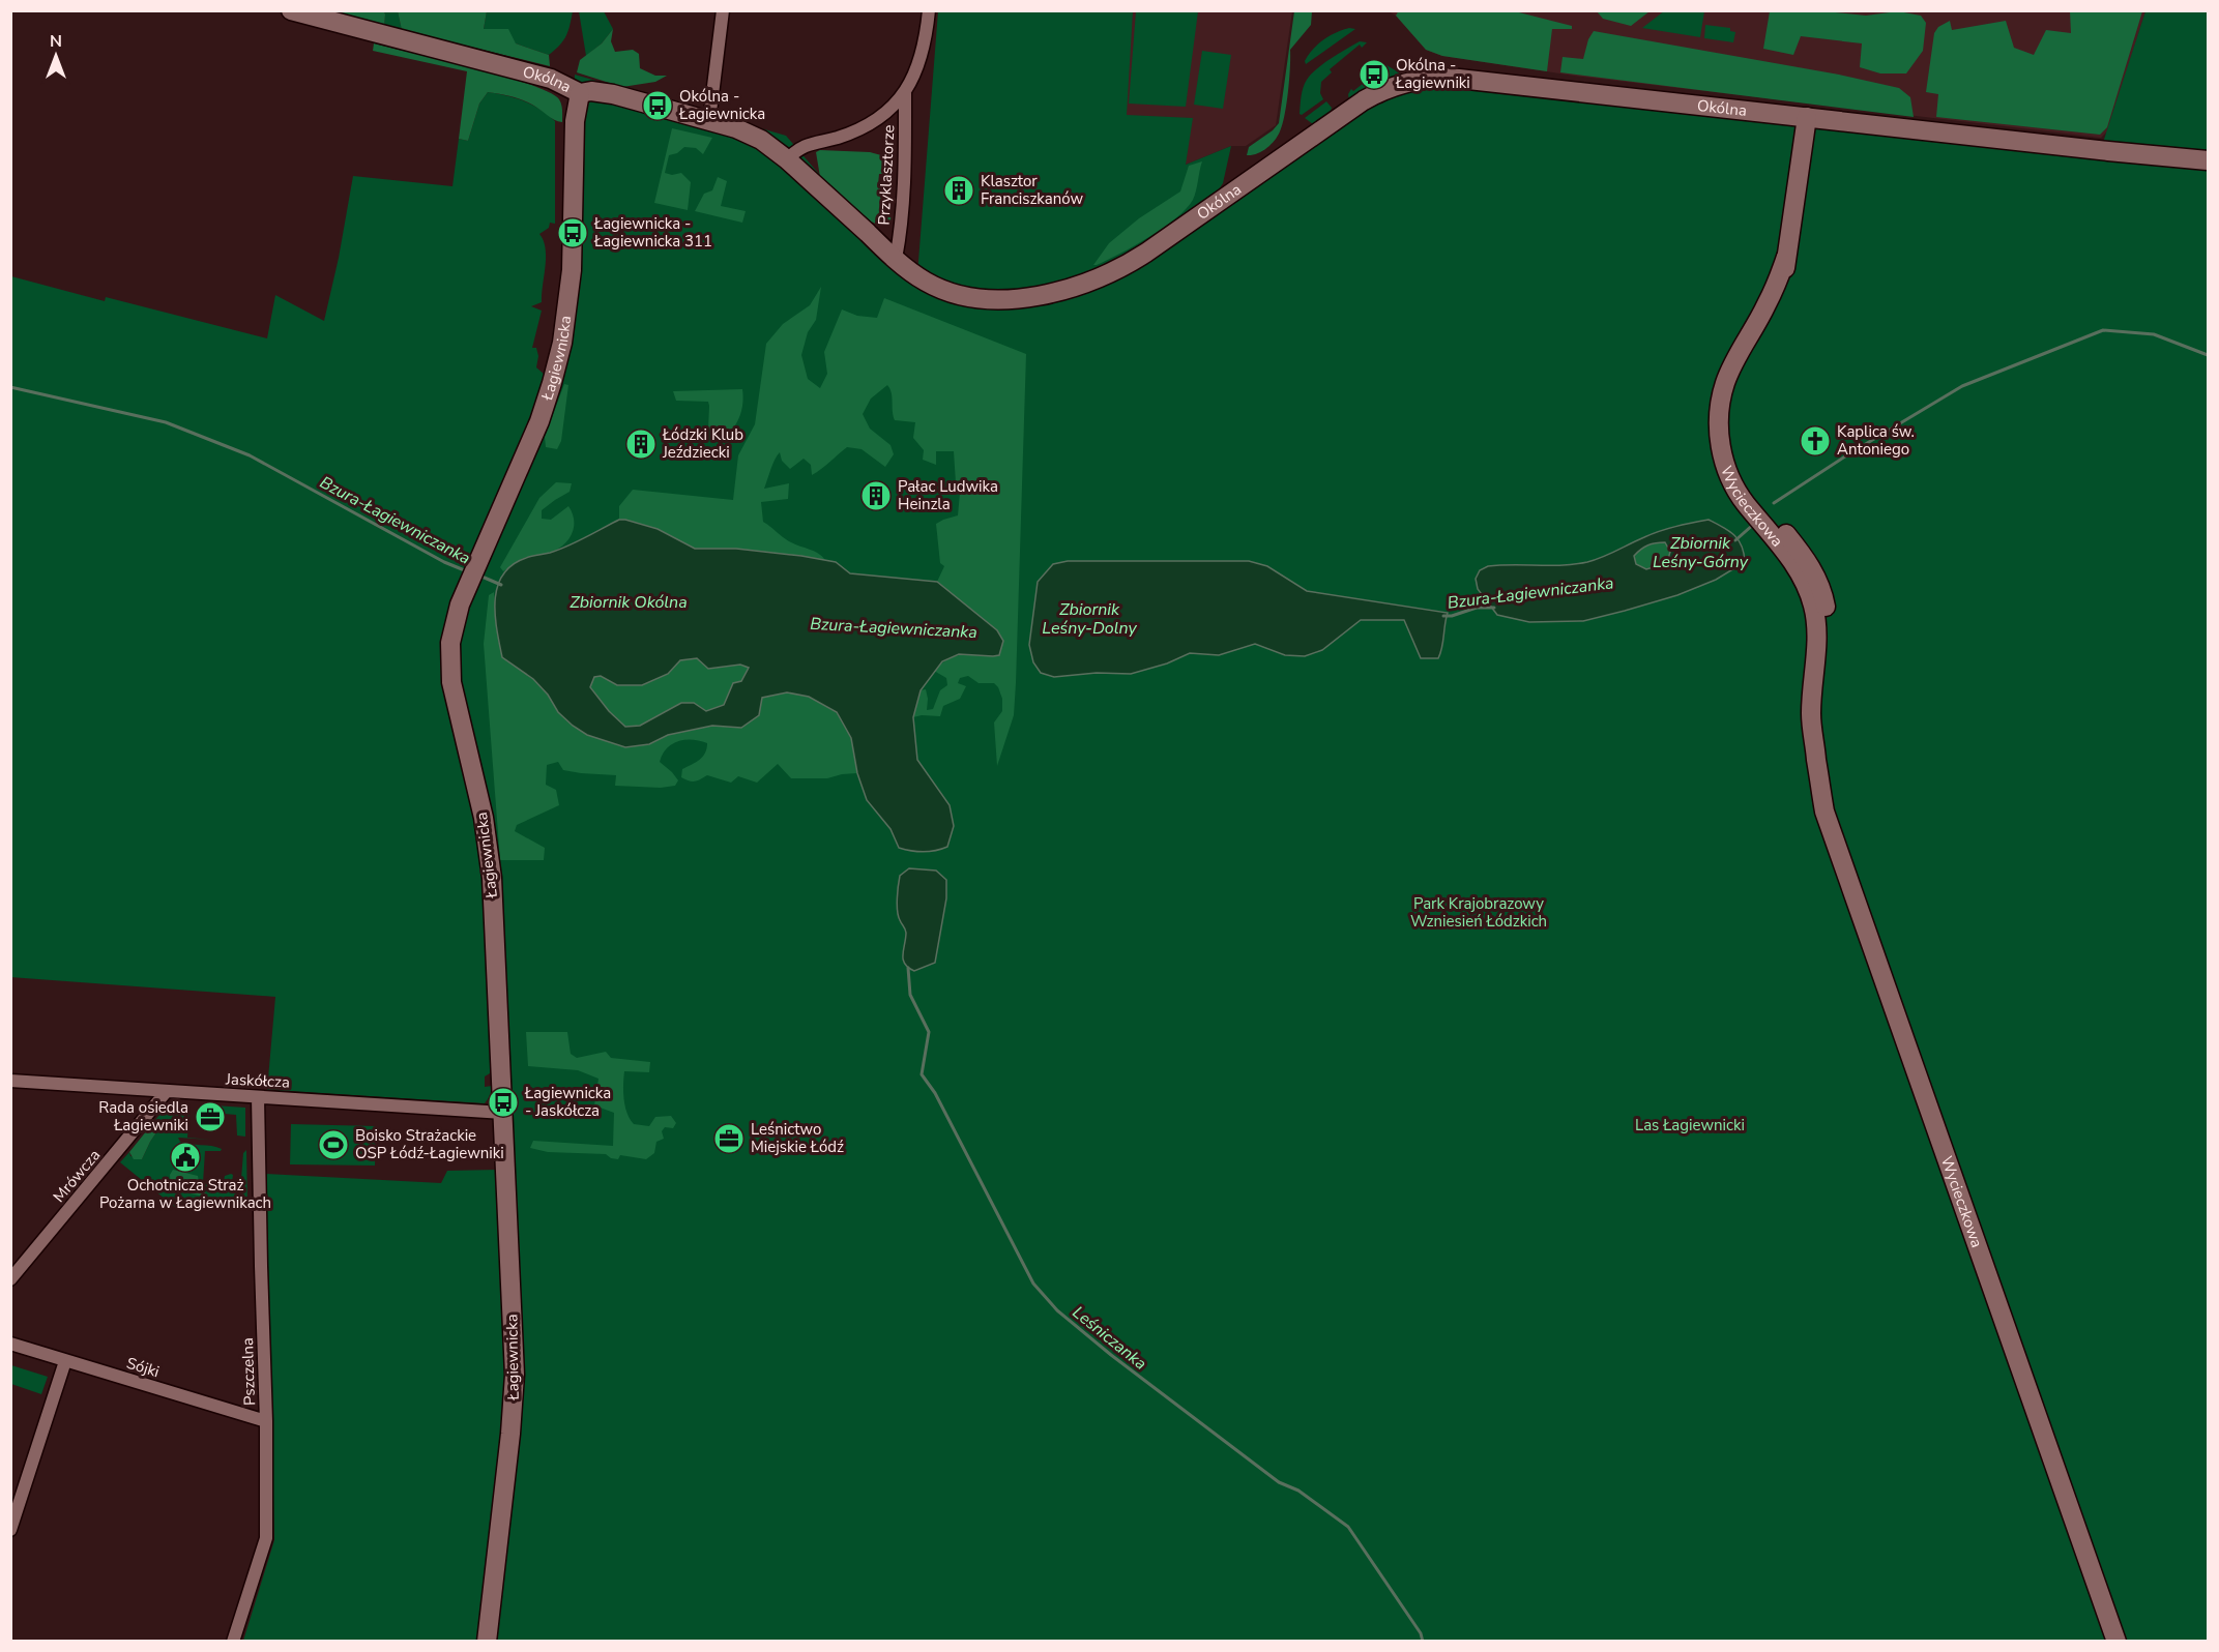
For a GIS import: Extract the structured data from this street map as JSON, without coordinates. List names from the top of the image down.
{
  "streets": {
    "street": [
      "Okólna",
      "Przyklasztorze",
      "Łagiewnicka",
      "Wycieczkowa",
      "Jaskółcza",
      "Mrówcza",
      "Sójki",
      "Pszczelna"
    ]
  },
  "crossings": [
    ["Okólna", "Przyklasztorze"],
    ["Okólna", "Łagiewnicka"],
    ["Okólna", "Wycieczkowa"],
    ["Łagiewnicka", "Jaskółcza"],
    ["Jaskółcza", "Mrówcza"],
    ["Jaskółcza", "Pszczelna"],
    ["Sójki", "Pszczelna"]
  ],
  "water": [
    "Bzura-Łagiewniczanka",
    "Zbiornik Leśny-Górny",
    "Zbiornik Okólna",
    "Zbiornik Leśny-Dolny",
    "Leśniczanka"
  ],
  "parks": ["Park Krajobrazowy Wzniesień Łódzkich", "Las Łagiewnicki"],
  "places": {
    "bus stop": [
      "Okólna - Łagiewniki",
      "Okólna - Łagiewnicka",
      "Łagiewnicka - Łagiewnicka 311",
      "Łagiewnicka - Jaskółcza"
    ],
    "building": ["Klasztor Franciszkanów", "Łódzki Klub Jeździecki", "Pałac Ludwika Heinzla"],
    "church": ["Kaplica św. Antoniego"],
    "office": ["Rada osiedla Łagiewniki", "Leśnictwo Miejskie Łódź"],
    "sports": ["Boisko Strażackie OSP Łódź-Łagiewniki"],
    "public building": ["Ochotnicza Straż Pożarna w Łagiewnikach"]
  },
  "north": "top"
}
